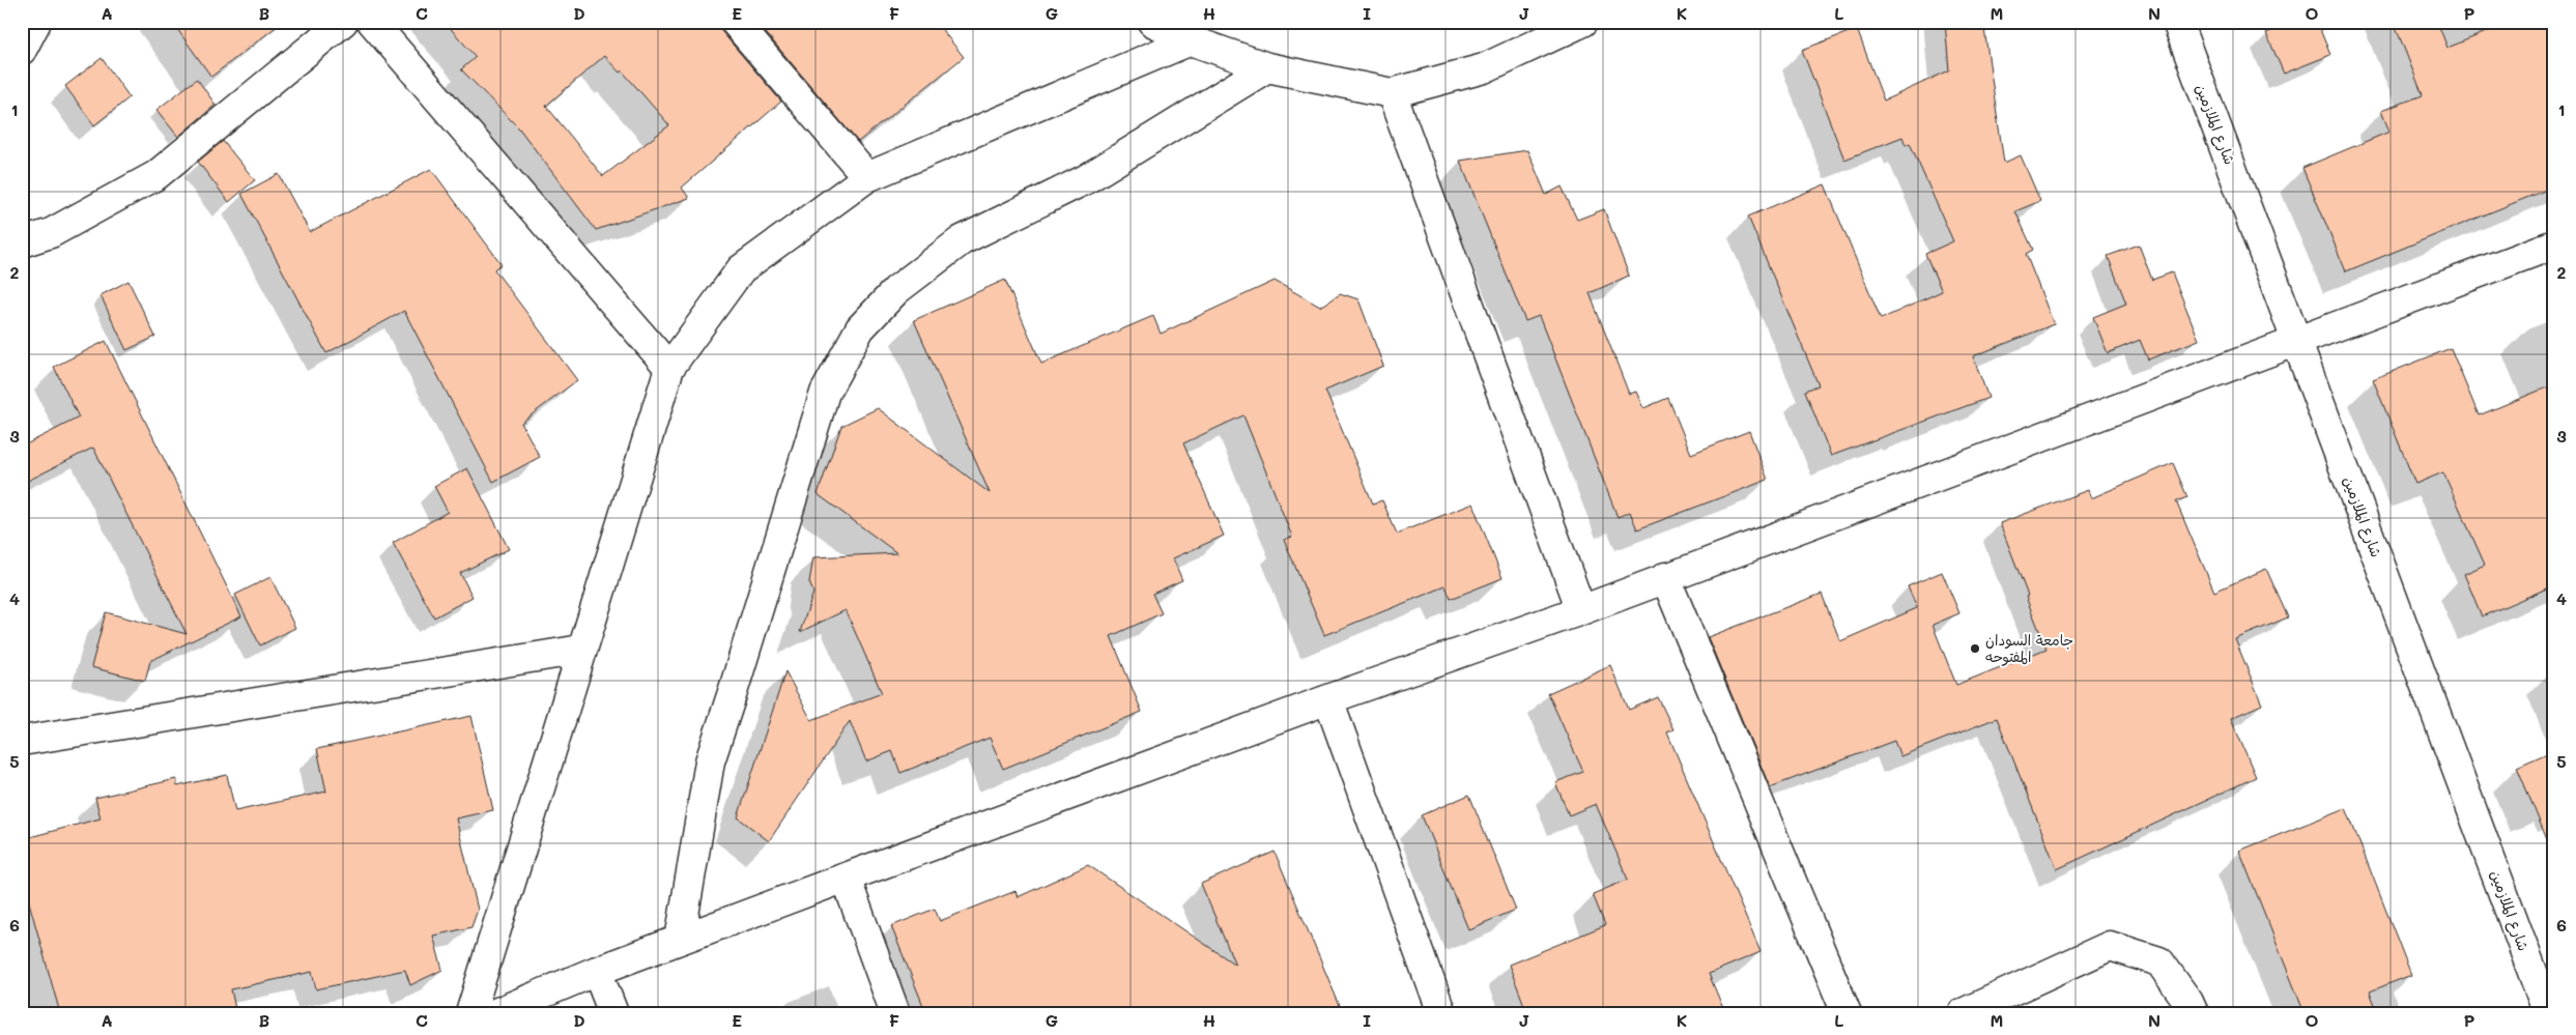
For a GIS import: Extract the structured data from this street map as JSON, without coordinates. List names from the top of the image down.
{
  "streets": {
    "street": ["شارع الملازمين"]
  },
  "places": ["جامعة السودان المفتوحه"],
  "grid": {
    "columns": [
      "A",
      "B",
      "C",
      "D",
      "E",
      "F",
      "G",
      "H",
      "I",
      "J",
      "K",
      "L",
      "M",
      "N",
      "O",
      "P"
    ],
    "rows": [
      "1",
      "2",
      "3",
      "4",
      "5",
      "6"
    ]
  }
}
